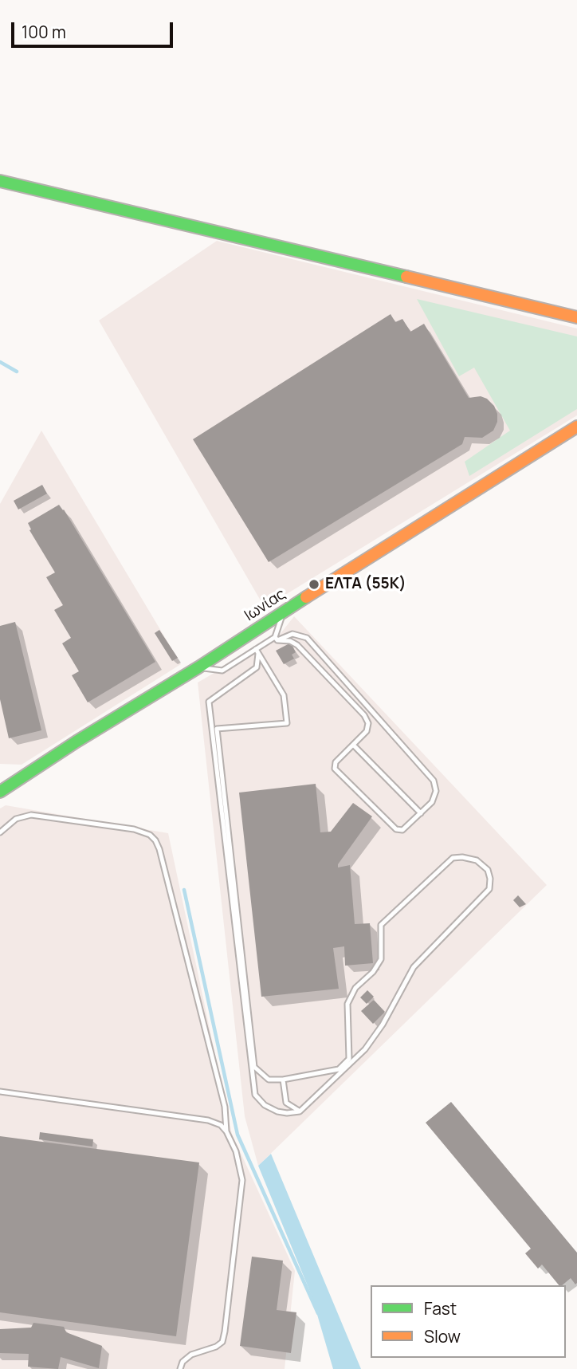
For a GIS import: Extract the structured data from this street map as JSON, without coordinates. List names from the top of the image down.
{
  "streets": {
    "street": ["Ιωνίας"]
  },
  "places": ["ΕΛΤΑ (55Κ)"],
  "legend": ["Fast", "Slow"],
  "scale_bar": "100 m"
}
